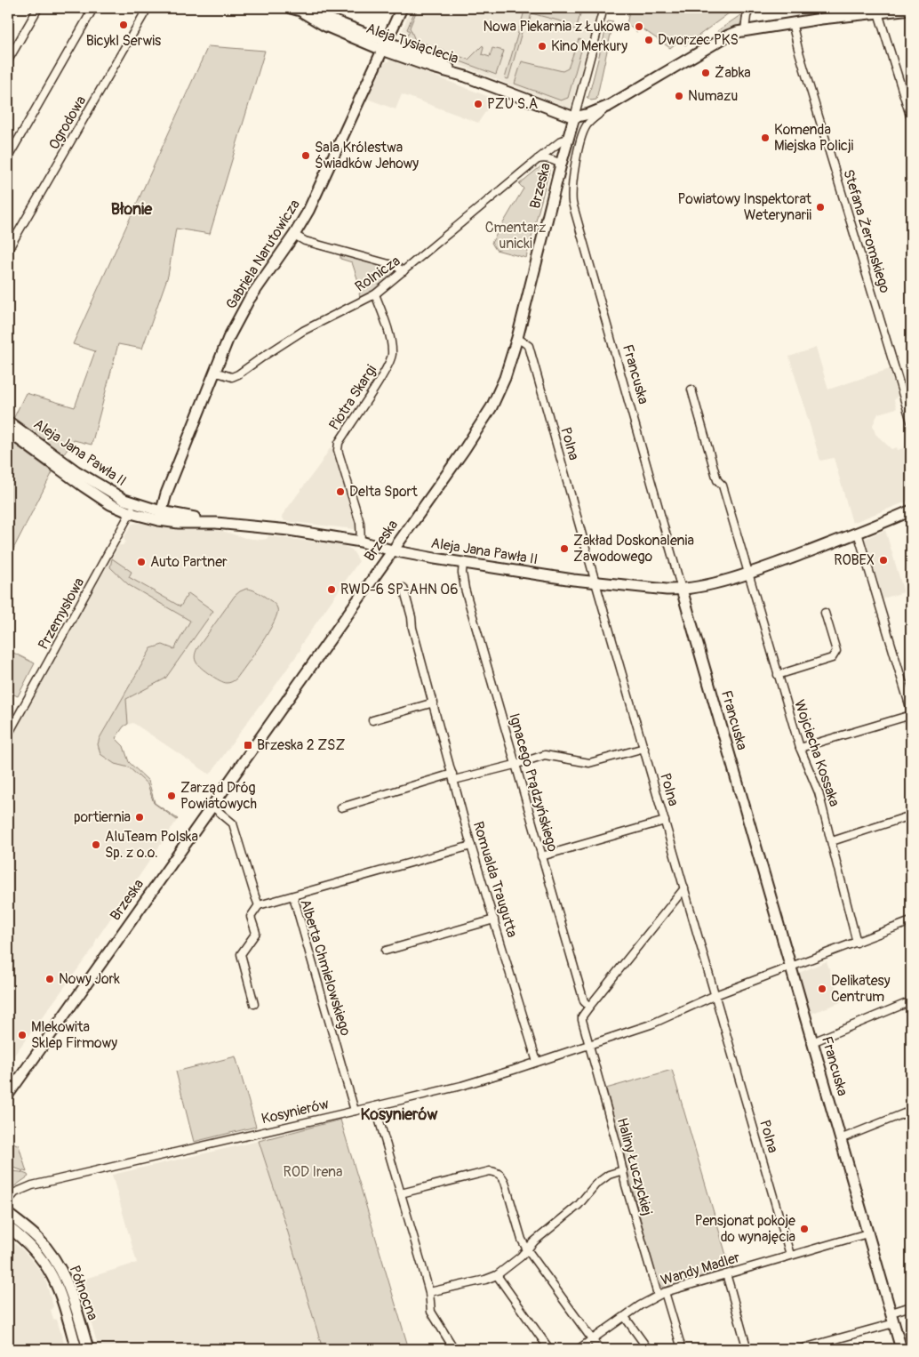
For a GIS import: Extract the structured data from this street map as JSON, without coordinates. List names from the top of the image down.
{
  "streets": {
    "street": [
      "Aleja Tysiąclecia",
      "Ogrodowa",
      "Brzeska",
      "Stefana Żeromskiego",
      "Gabriela Narutowicza",
      "Rolnicza",
      "Francuska",
      "Piotra Skargi",
      "Polna",
      "Aleja Jana Pawła II",
      "Przemysłowa",
      "Wojciecha Kossaka",
      "Ignacego Prądzyńskiego",
      "Romualda Traugutta",
      "Alberta Chmielowskiego",
      "Kosynierów",
      "Haliny Łuczyckiej",
      "Wandy Madler",
      "Północna"
    ]
  },
  "crossings": [
    ["Aleja Tysiąclecia", "Brzeska"],
    ["Aleja Tysiąclecia", "Gabriela Narutowicza"],
    ["Brzeska", "Rolnicza"],
    ["Brzeska", "Polna"],
    ["Brzeska", "Aleja Jana Pawła II"],
    ["Gabriela Narutowicza", "Rolnicza"],
    ["Gabriela Narutowicza", "Aleja Jana Pawła II"],
    ["Rolnicza", "Piotra Skargi"],
    ["Francuska", "Aleja Jana Pawła II"],
    ["Francuska", "Kosynierów"],
    ["Francuska", "Wandy Madler"],
    ["Piotra Skargi", "Aleja Jana Pawła II"],
    ["Polna", "Aleja Jana Pawła II"],
    ["Polna", "Kosynierów"],
    ["Polna", "Wandy Madler"],
    ["Aleja Jana Pawła II", "Przemysłowa"],
    ["Aleja Jana Pawła II", "Wojciecha Kossaka"],
    ["Aleja Jana Pawła II", "Ignacego Prądzyńskiego"],
    ["Wojciecha Kossaka", "Kosynierów"],
    ["Romualda Traugutta", "Kosynierów"],
    ["Alberta Chmielowskiego", "Kosynierów"],
    ["Kosynierów", "Haliny Łuczyckiej"],
    ["Haliny Łuczyckiej", "Wandy Madler"]
  ],
  "districts": ["Błonie", "Kosynierów"],
  "parks": ["Cmentarz unicki", "ROD Irena"],
  "places": {
    "other": [
      "Bicykl Serwis",
      "Nowa Piekarnia z Łukowa",
      "Dworzec PKS",
      "Kino Merkury",
      "Żabka",
      "Numazu",
      "PZU S.A",
      "Komenda Miejska Policji",
      "Sala Królestwa Świadków Jehowy",
      "Powiatowy Inspektorat Weterynarii",
      "Delta Sport",
      "Zakład Doskonalenia Zawodowego",
      "ROBEX",
      "Auto Partner",
      "RWD-6 SP-AHN 06",
      "Zarząd Dróg Powiatowych",
      "portiernia",
      "AluTeam Polska Sp. z o.o.",
      "Nowy Jork",
      "Delikatesy Centrum",
      "Mlekowita Sklep Firmowy",
      "Pensjonat pokoje do wynajęcia"
    ],
    "transit": ["Brzeska 2 ZSZ"]
  }
}
